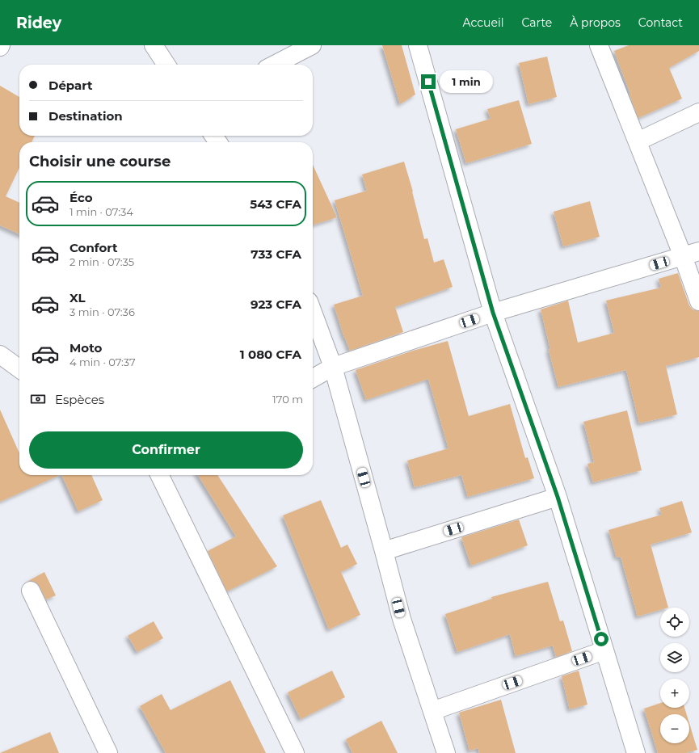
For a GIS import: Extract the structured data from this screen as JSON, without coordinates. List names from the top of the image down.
{
  "page": {
    "header": "Ridey",
    "nav": [
      "Accueil",
      "Carte",
      "À propos",
      "Contact"
    ],
    "banner": ["Départ", "Destination"],
    "bubble": "1 min",
    "heading": "Choisir une course",
    "list": [
      {
        "name": "Éco",
        "note": "1 min · 07:34",
        "value": "543 CFA"
      },
      {
        "name": "Confort",
        "note": "2 min · 07:35",
        "value": "733 CFA"
      },
      {
        "name": "XL",
        "note": "3 min · 07:36",
        "value": "923 CFA"
      },
      {
        "name": "Moto",
        "note": "4 min · 07:37",
        "value": "1 080 CFA"
      }
    ],
    "pay": ["Espèces", "170 m"],
    "buttons": "Confirmer",
    "map_buttons": ["+", "−"]
  }
}
